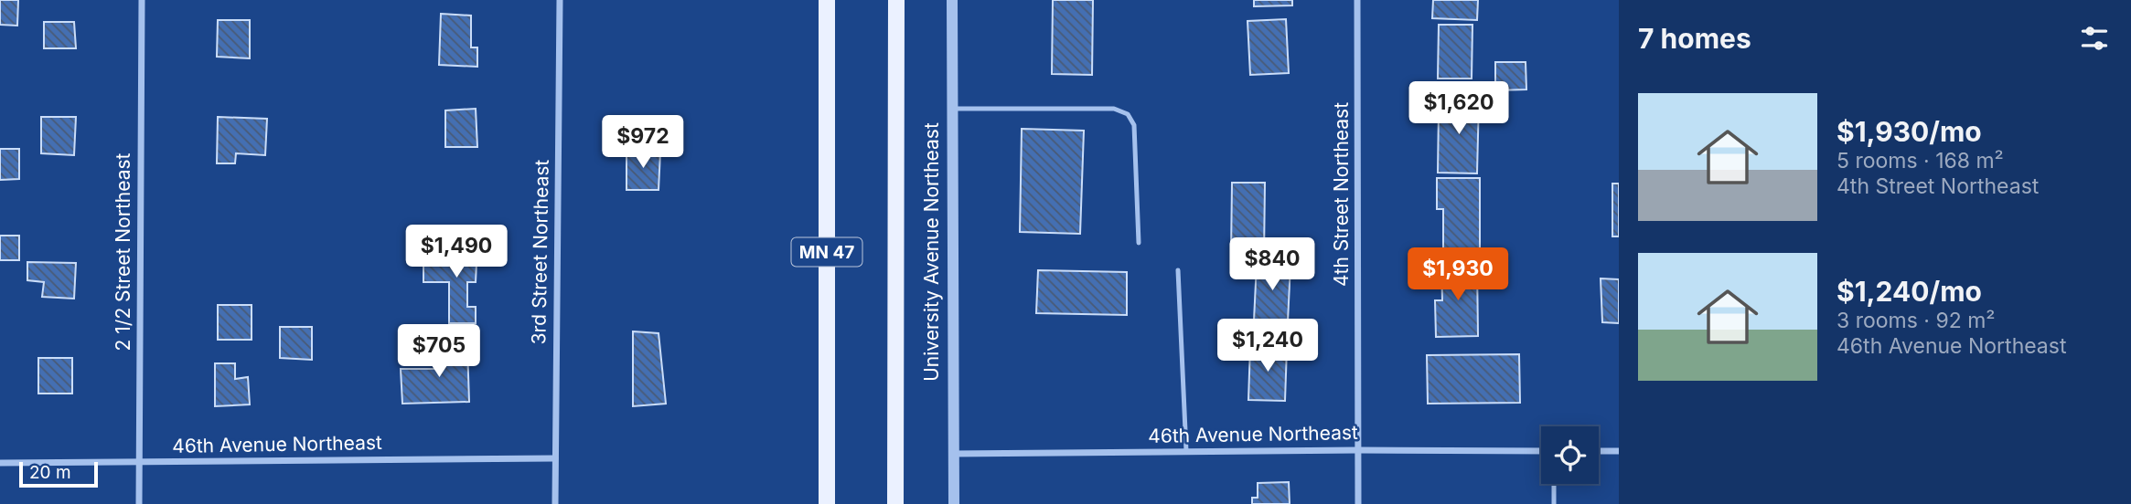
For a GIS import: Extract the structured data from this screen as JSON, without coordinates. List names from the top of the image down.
{
  "streets": {
    "main road": ["MN 47", "University Avenue Northeast"],
    "street": [
      "4th Street Northeast",
      "2 1/2 Street Northeast",
      "3rd Street Northeast",
      "46th Avenue Northeast"
    ]
  },
  "crossings": [
    ["4th Street Northeast", "46th Avenue Northeast"],
    ["2 1/2 Street Northeast", "46th Avenue Northeast"],
    ["3rd Street Northeast", "46th Avenue Northeast"],
    ["University Avenue Northeast", "46th Avenue Northeast"]
  ],
  "scale_bar": "20 m",
  "page": {
    "heading": "7 homes",
    "list": [
      {
        "name": "$1,930/mo",
        "note": "5 rooms · 168 m² · 4th Street Northeast"
      },
      {
        "name": "$1,240/mo",
        "note": "3 rooms · 92 m² · 46th Avenue Northeast"
      }
    ],
    "price": [
      "$1,620",
      "$972",
      "$1,490",
      "$840",
      "$1,930",
      "$1,240",
      "$705"
    ],
    "scale": "20 m"
  }
}
